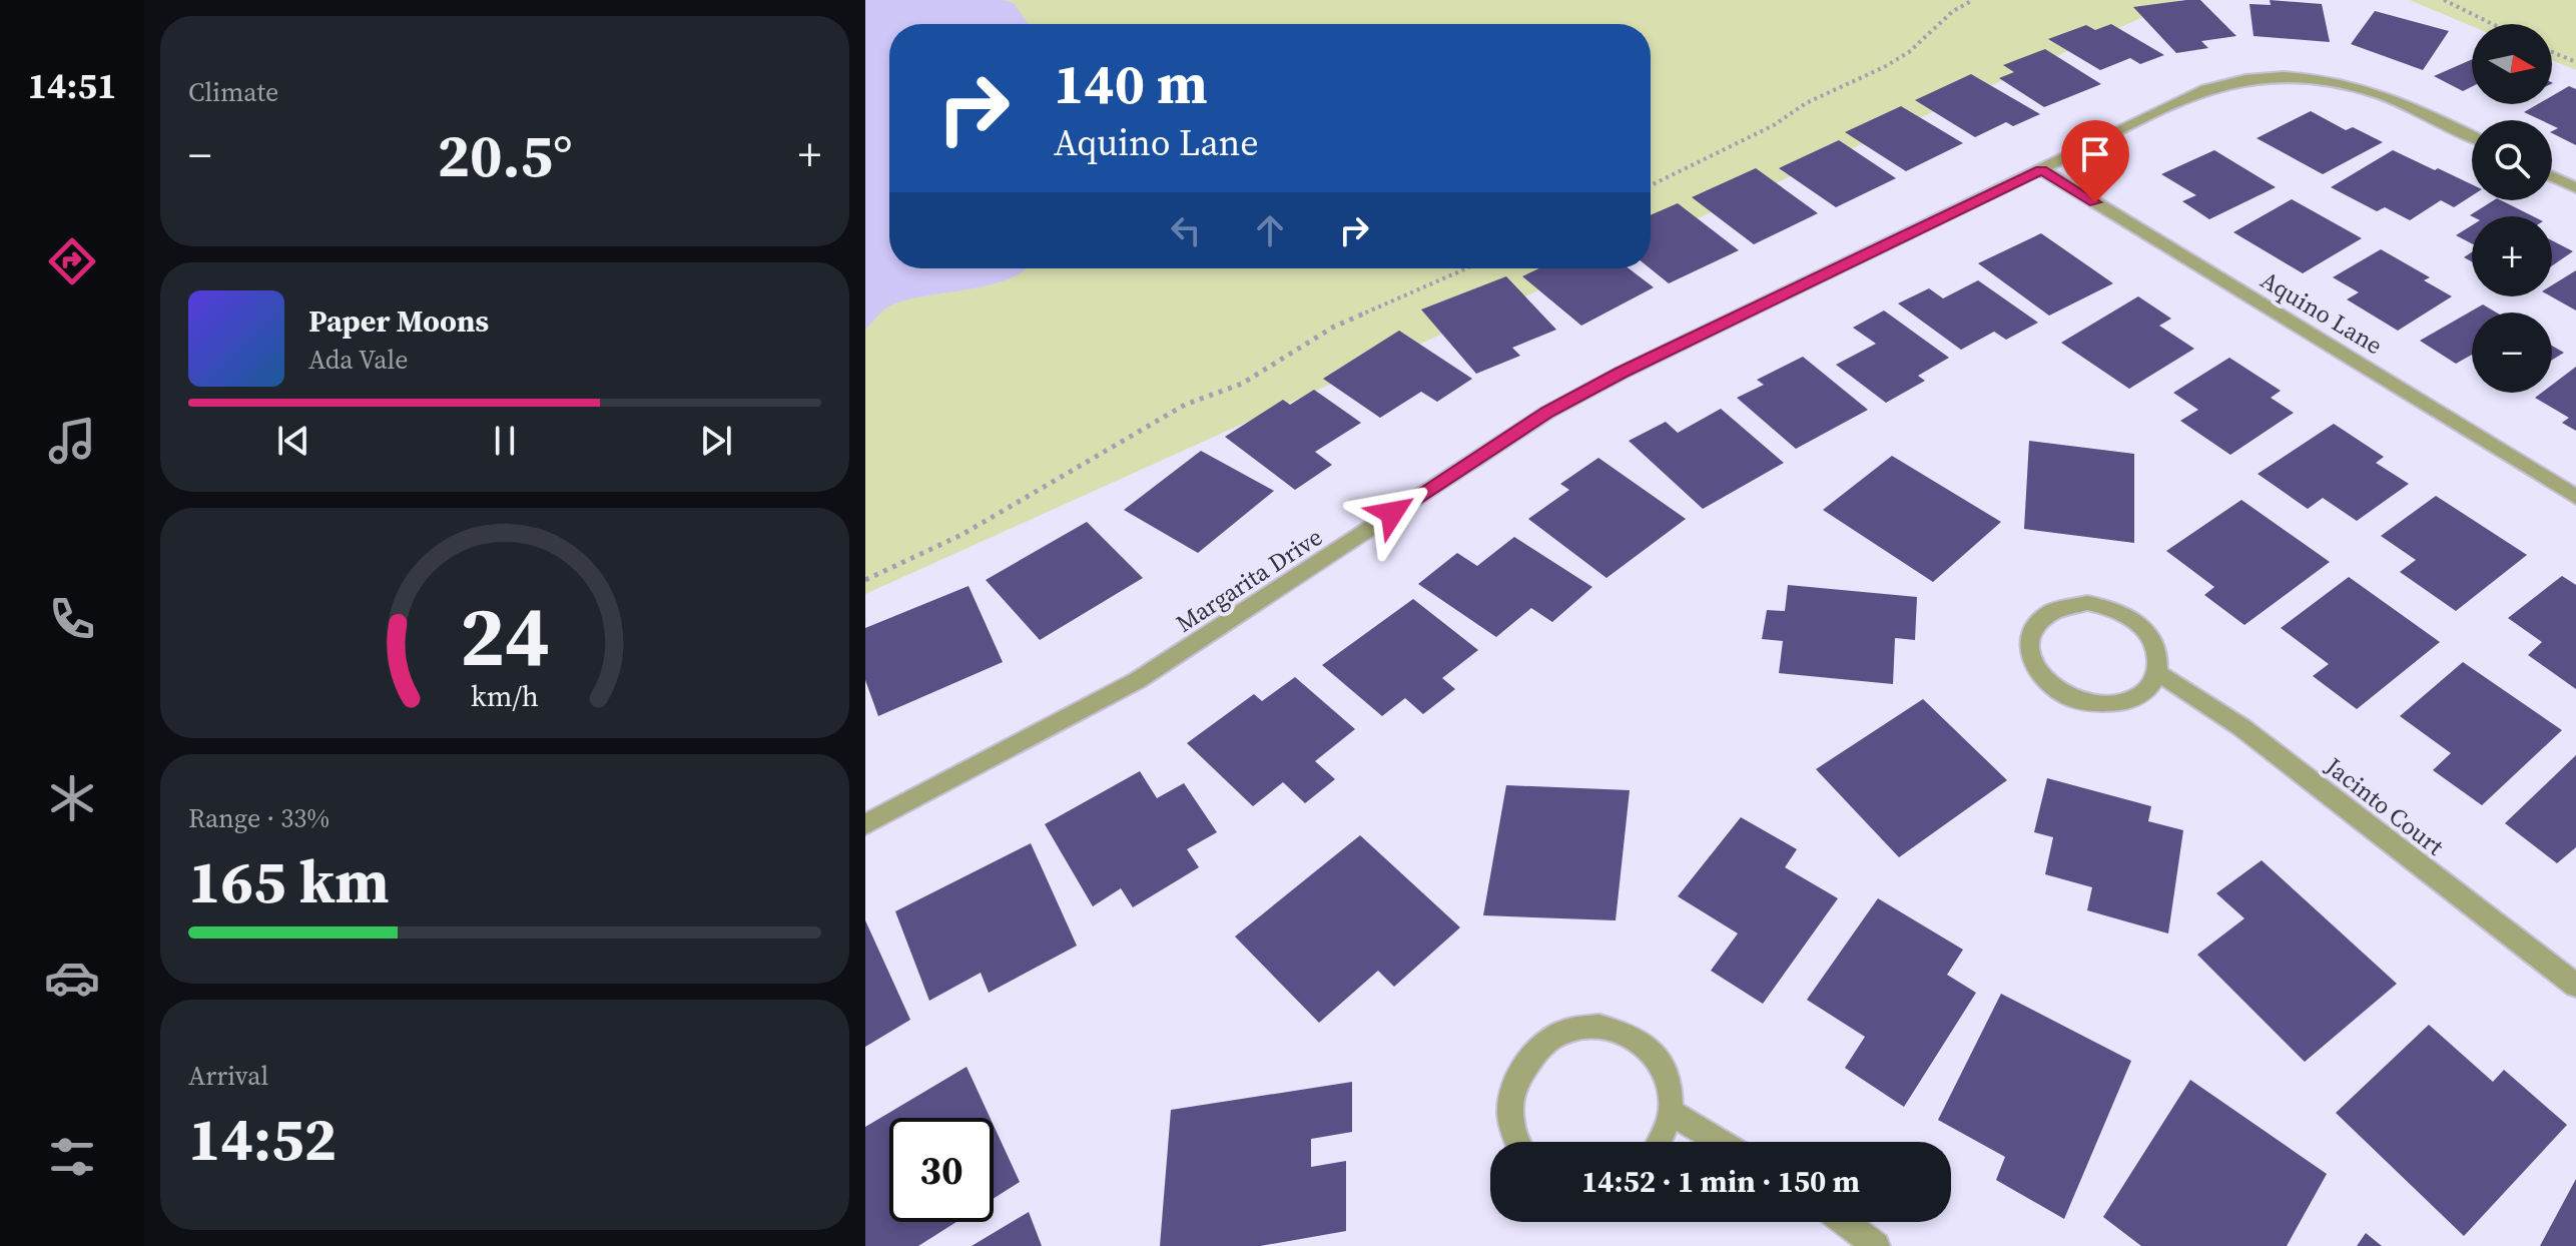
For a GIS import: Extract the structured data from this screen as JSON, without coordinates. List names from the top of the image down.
{
  "streets": {
    "street": ["Aquino Lane", "Margarita Drive", "Jacinto Court"]
  },
  "crossings": [
    ["Aquino Lane", "Margarita Drive"]
  ],
  "north": "right",
  "page": {
    "tabs": "14:51",
    "tile": [
      "Climate",
      ["Range · 33%", "165 km"],
      ["Arrival", "14:52"]
    ],
    "map_buttons": ["+", "−"],
    "turn": ["140 m", "Aquino Lane"],
    "heat": ["−", "20.5°", "+"],
    "song": ["Paper Moons", "Ada Vale"],
    "limit": "30",
    "trip": "14:52 · 1 min · 150 m",
    "gauge": ["24", "km/h"]
  }
}
